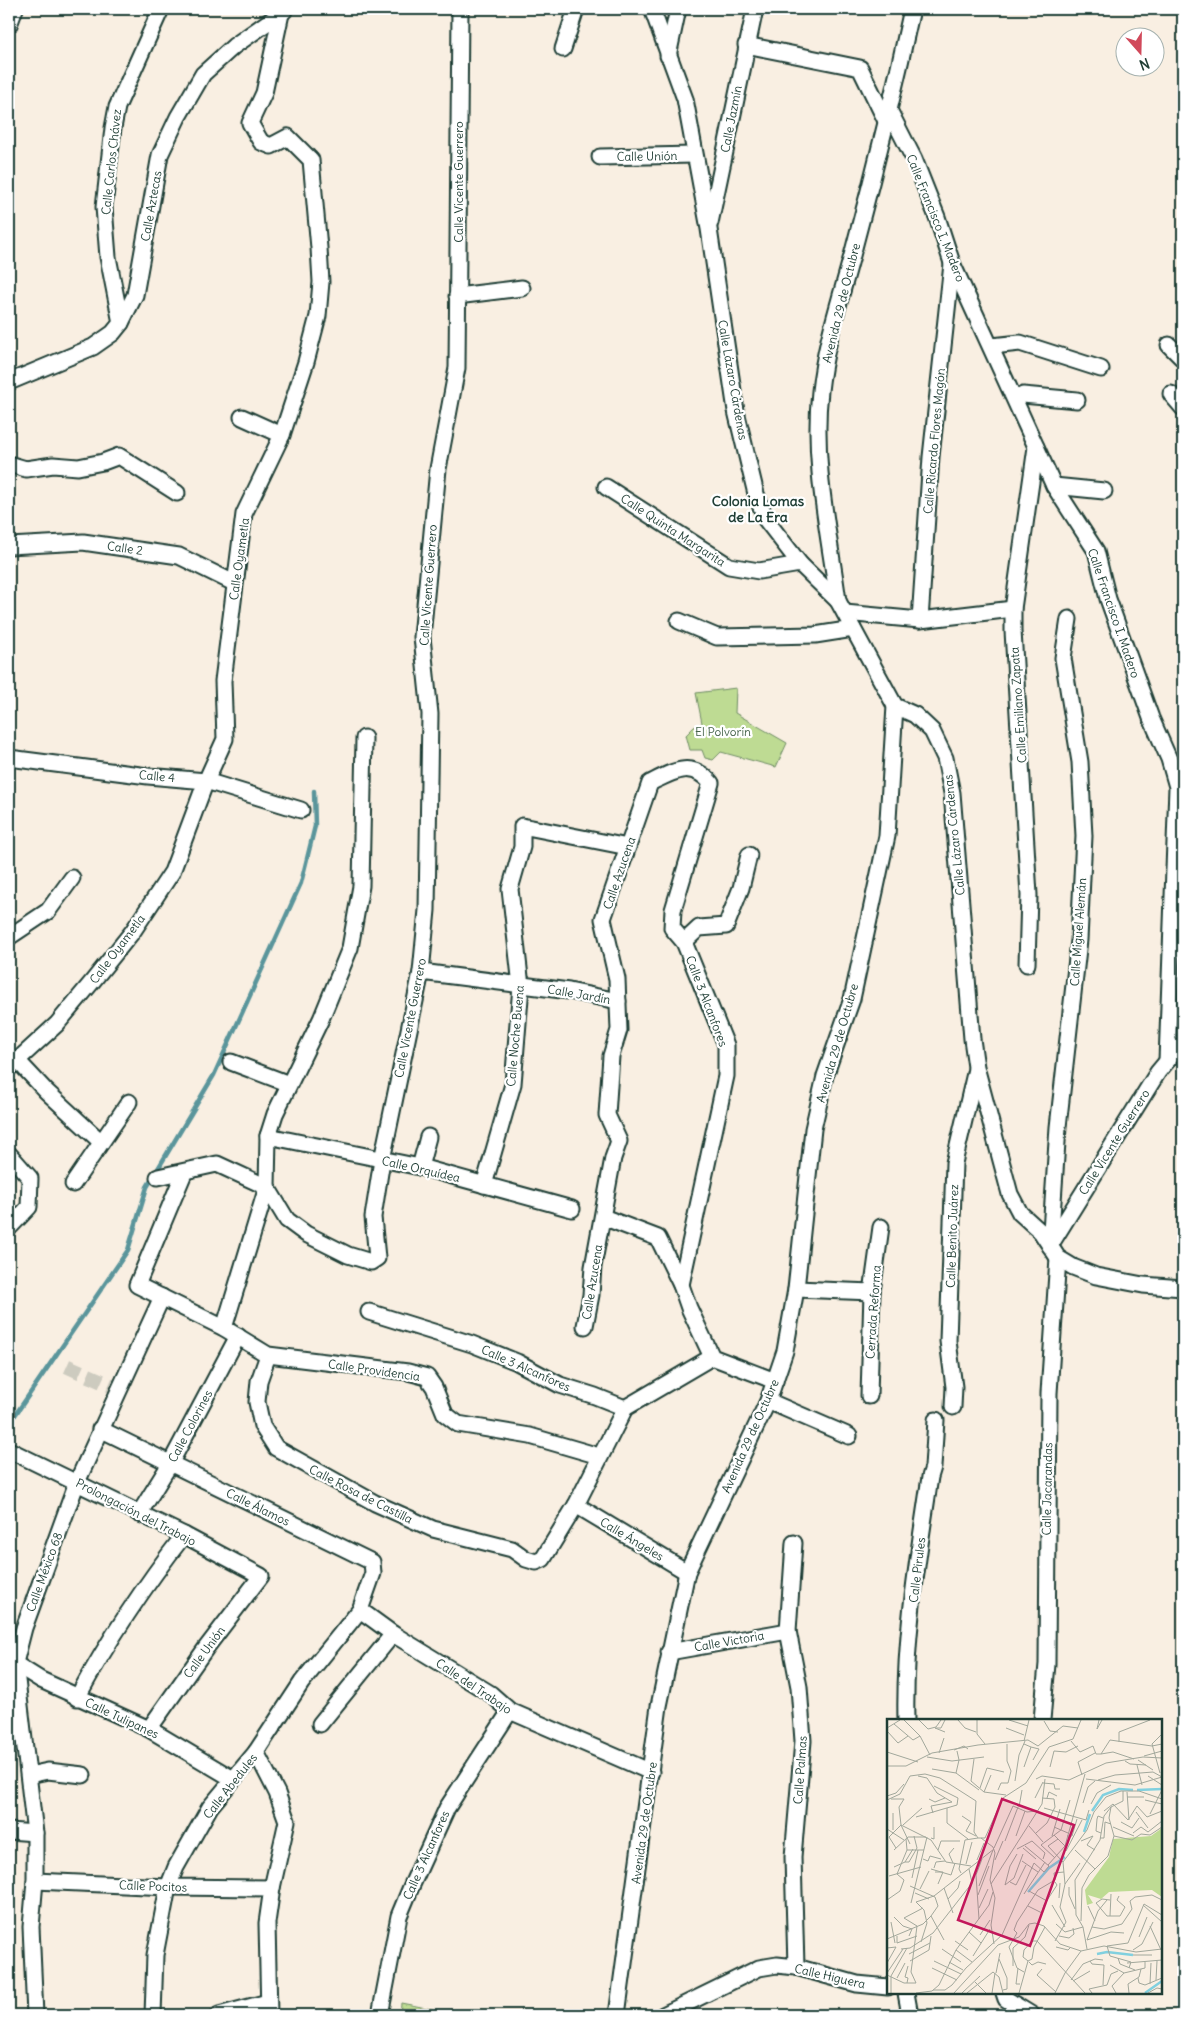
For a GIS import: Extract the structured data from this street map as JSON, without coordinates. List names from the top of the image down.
{
  "streets": {
    "street": [
      "Calle Jazmín",
      "Calle Unión",
      "Calle Carlos Chávez",
      "Calle Vicente Guerrero",
      "Calle Aztecas",
      "Calle Francisco I. Madero",
      "Avenida 29 de Octubre",
      "Calle Lázaro Cárdenas",
      "Calle Ricardo Flores Magón",
      "Calle Quinta Margarita",
      "Calle 2",
      "Calle Oyametla",
      "Calle Emiliano Zapata",
      "Calle 4",
      "Calle Azucena",
      "Calle Miguel Alemán",
      "Calle Jardín",
      "Calle 3 Alcanfores",
      "Calle Noche Buena",
      "Calle Orquídea",
      "Calle Benito Juárez",
      "Cerrada Reforma",
      "Calle Providencia",
      "Calle Colorines",
      "Calle Jacarandas",
      "Calle Rosa de Castilla",
      "Calle Álamos",
      "Prolongación del Trabajo",
      "Calle Ángeles",
      "Calle Pirules",
      "Calle México 68",
      "Calle Victoria",
      "Calle del Trabajo",
      "Calle Tulipanes",
      "Calle Palmas",
      "Calle Abedules",
      "Calle Pocitos",
      "Calle Higuera"
    ]
  },
  "crossings": [
    ["Calle Jazmín", "Calle Francisco I. Madero"],
    ["Calle Jazmín", "Calle Lázaro Cárdenas"],
    ["Calle Unión", "Calle Lázaro Cárdenas"],
    ["Calle Unión", "Prolongación del Trabajo"],
    ["Calle Unión", "Calle Tulipanes"],
    ["Calle Carlos Chávez", "Calle Aztecas"],
    ["Calle Vicente Guerrero", "Calle Francisco I. Madero"],
    ["Calle Vicente Guerrero", "Calle Lázaro Cárdenas"],
    ["Calle Vicente Guerrero", "Calle Miguel Alemán"],
    ["Calle Vicente Guerrero", "Calle Jardín"],
    ["Calle Vicente Guerrero", "Calle Orquídea"],
    ["Calle Vicente Guerrero", "Calle Jacarandas"],
    ["Calle Aztecas", "Calle Oyametla"],
    ["Calle Francisco I. Madero", "Avenida 29 de Octubre"],
    ["Calle Francisco I. Madero", "Calle Ricardo Flores Magón"],
    ["Calle Francisco I. Madero", "Calle Emiliano Zapata"],
    ["Avenida 29 de Octubre", "Calle Lázaro Cárdenas"],
    ["Avenida 29 de Octubre", "Calle Ángeles"],
    ["Avenida 29 de Octubre", "Calle Victoria"],
    ["Avenida 29 de Octubre", "Calle del Trabajo"],
    ["Calle Lázaro Cárdenas", "Calle Quinta Margarita"],
    ["Calle Lázaro Cárdenas", "Calle Miguel Alemán"],
    ["Calle Lázaro Cárdenas", "Calle Benito Juárez"],
    ["Calle Lázaro Cárdenas", "Calle Jacarandas"],
    ["Calle 2", "Calle Oyametla"],
    ["Calle Oyametla", "Calle 4"],
    ["Calle Azucena", "Calle Jardín"],
    ["Calle Azucena", "Calle 3 Alcanfores"],
    ["Calle Azucena", "Calle Noche Buena"],
    ["Calle Miguel Alemán", "Calle Jacarandas"],
    ["Calle Jardín", "Calle Noche Buena"],
    ["Calle 3 Alcanfores", "Calle del Trabajo"],
    ["Calle Noche Buena", "Calle Orquídea"],
    ["Calle Providencia", "Calle Colorines"],
    ["Calle Providencia", "Calle Rosa de Castilla"],
    ["Calle Providencia", "Calle México 68"],
    ["Calle Colorines", "Calle Álamos"],
    ["Calle Colorines", "Prolongación del Trabajo"],
    ["Calle Rosa de Castilla", "Calle Ángeles"],
    ["Calle Álamos", "Calle México 68"],
    ["Calle Álamos", "Calle del Trabajo"],
    ["Calle Álamos", "Calle Abedules"],
    ["Prolongación del Trabajo", "Calle México 68"],
    ["Calle México 68", "Calle Tulipanes"],
    ["Calle México 68", "Calle Pocitos"],
    ["Calle Victoria", "Calle Palmas"],
    ["Calle del Trabajo", "Calle Abedules"],
    ["Calle Tulipanes", "Calle Abedules"],
    ["Calle Palmas", "Calle Higuera"],
    ["Calle Abedules", "Calle Pocitos"]
  ],
  "districts": ["Colonia Lomas de La Era"],
  "parks": ["El Polvorín"],
  "north": "bottom"
}
